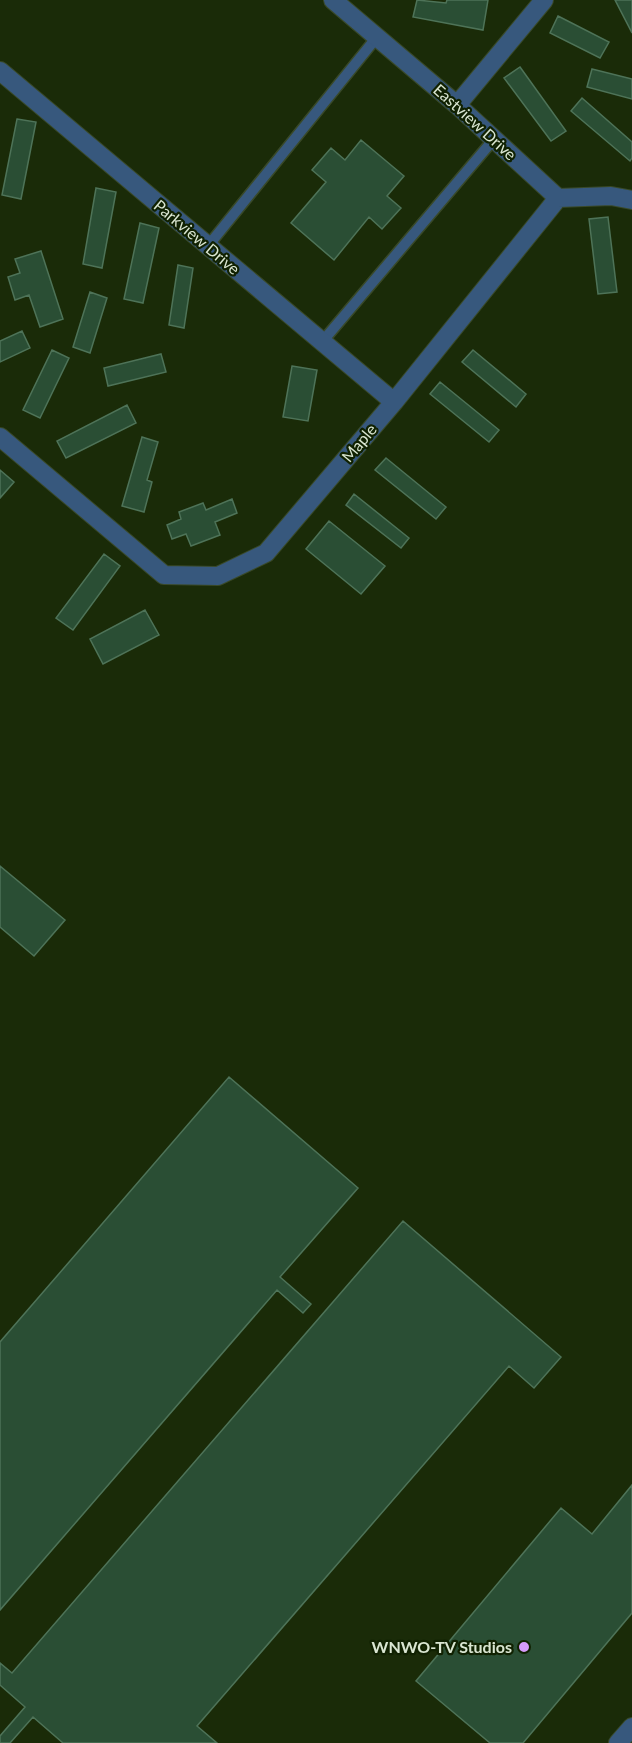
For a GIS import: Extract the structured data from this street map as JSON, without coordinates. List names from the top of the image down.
{
  "streets": {
    "street": ["Eastview Drive", "Parkview Drive", "Maple"]
  },
  "crossings": [
    ["Eastview Drive", "Maple"],
    ["Parkview Drive", "Maple"]
  ],
  "places": ["WNWO-TV Studios"]
}
